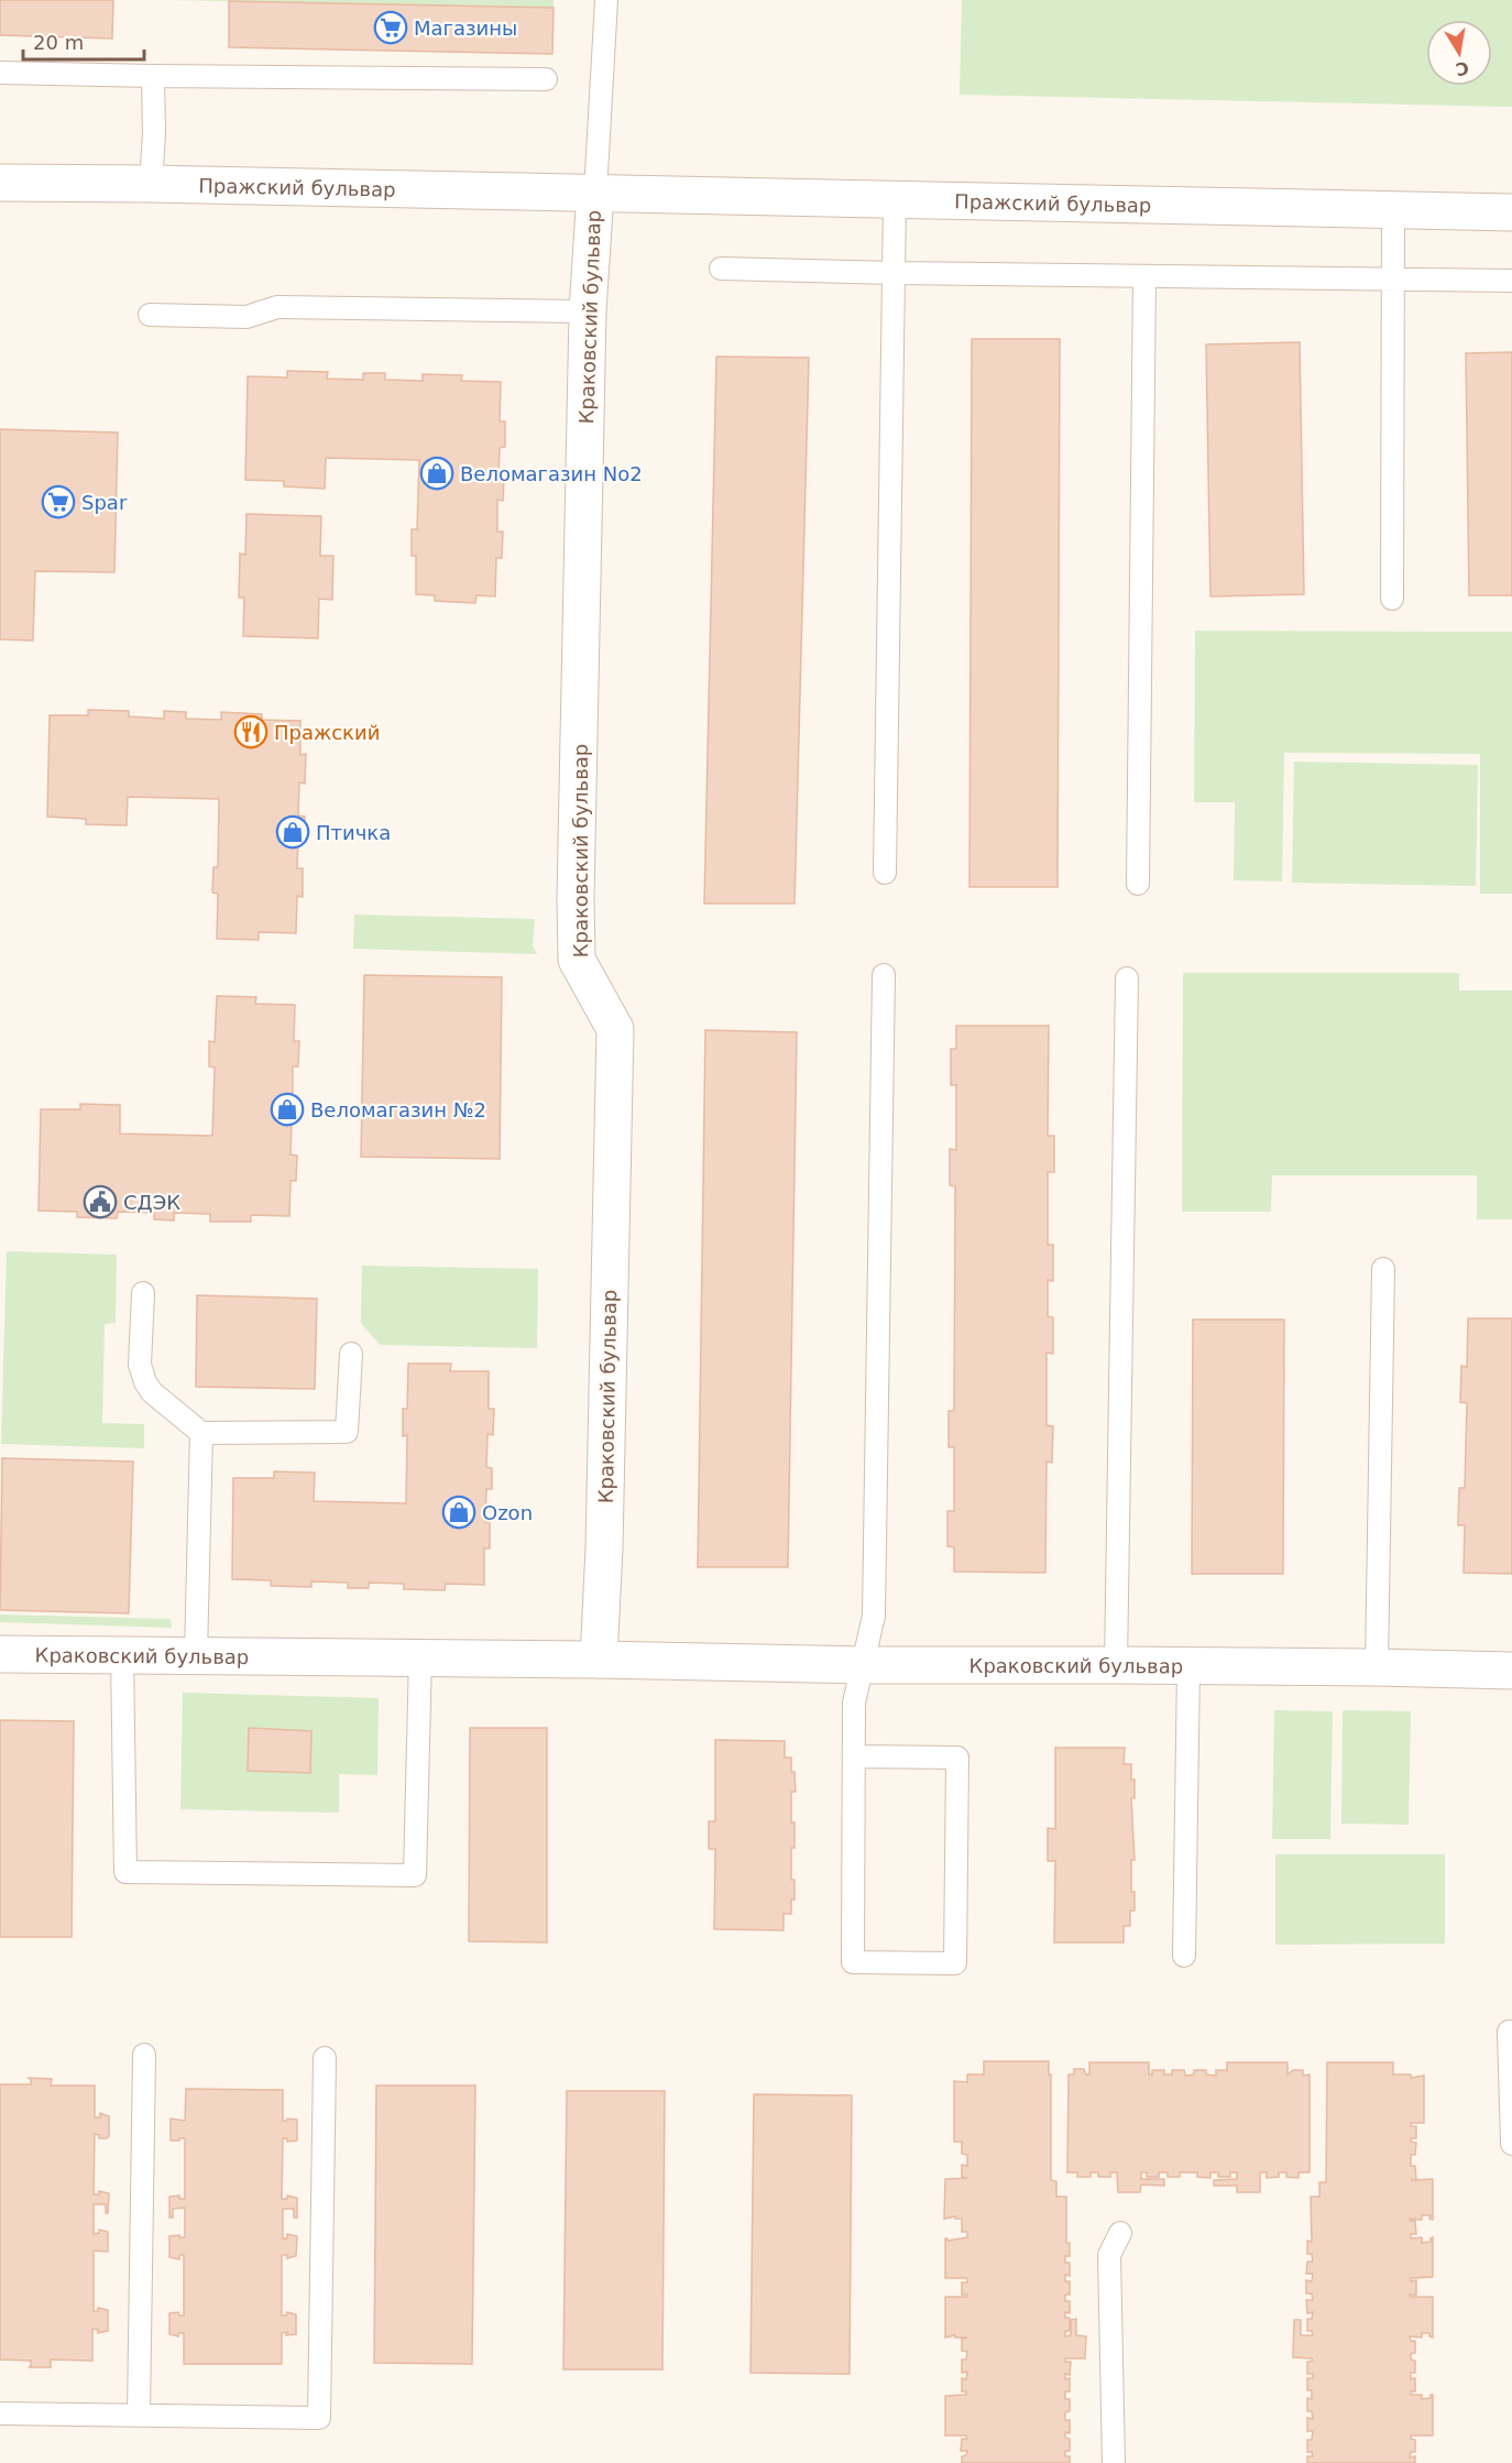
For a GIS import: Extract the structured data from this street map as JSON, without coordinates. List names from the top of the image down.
{
  "streets": {
    "street": ["Пражский бульвар", "Краковский бульвар"]
  },
  "crossings": [
    ["Пражский бульвар", "Краковский бульвар"]
  ],
  "places": {
    "supermarket": ["Магазины", "Spar"],
    "shop": [
      "Веломагазин No2",
      "Птичка",
      "Веломагазин №2",
      "Ozon"
    ],
    "restaurant": ["Пражский"],
    "public building": ["СДЭК"]
  },
  "scale_bar": "20 m",
  "north": "bottom"
}
